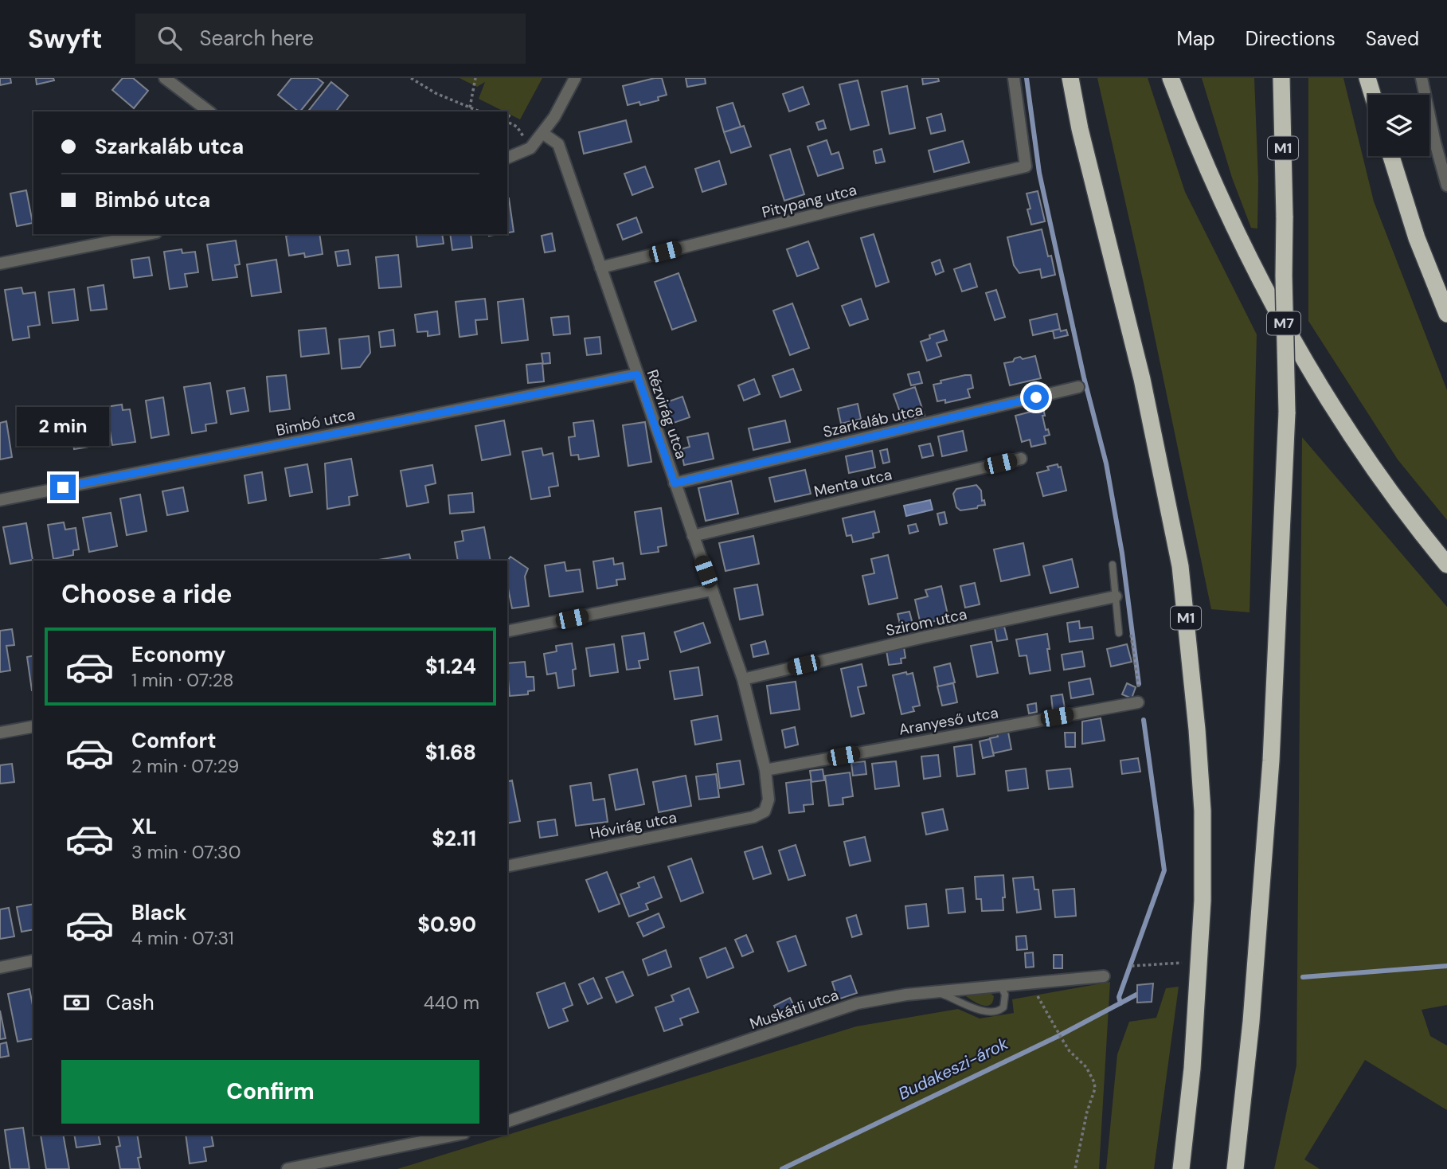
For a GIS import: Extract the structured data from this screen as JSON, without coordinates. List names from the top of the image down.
{
  "streets": {
    "highway": ["M1", "M7"],
    "street": [
      "Pitypang utca",
      "Rézvirág utca",
      "Szarkaláb utca",
      "Bimbó utca",
      "Menta utca",
      "Szirom utca",
      "Aranyeső utca",
      "Hóvirág utca",
      "Muskátli utca"
    ]
  },
  "crossings": [
    ["Pitypang utca", "Rézvirág utca"],
    ["Rézvirág utca", "Szarkaláb utca"],
    ["Rézvirág utca", "Bimbó utca"],
    ["Rézvirág utca", "Menta utca"],
    ["Rézvirág utca", "Szirom utca"],
    ["Rézvirág utca", "Aranyeső utca"],
    ["Rézvirág utca", "Hóvirág utca"]
  ],
  "water": ["Budakeszi-árok"],
  "page": {
    "header": "Swyft",
    "search": "Search here",
    "nav": ["Map", "Directions", "Saved"],
    "banner": ["Szarkaláb utca", "Bimbó utca"],
    "bubble": "2 min",
    "heading": "Choose a ride",
    "list": [
      {
        "name": "Economy",
        "note": "1 min · 07:28",
        "value": "$1.24"
      },
      {
        "name": "Comfort",
        "note": "2 min · 07:29",
        "value": "$1.68"
      },
      {
        "name": "XL",
        "note": "3 min · 07:30",
        "value": "$2.11"
      },
      {
        "name": "Black",
        "note": "4 min · 07:31",
        "value": "$0.90"
      }
    ],
    "pay": ["Cash", "440 m"],
    "buttons": "Confirm"
  }
}
